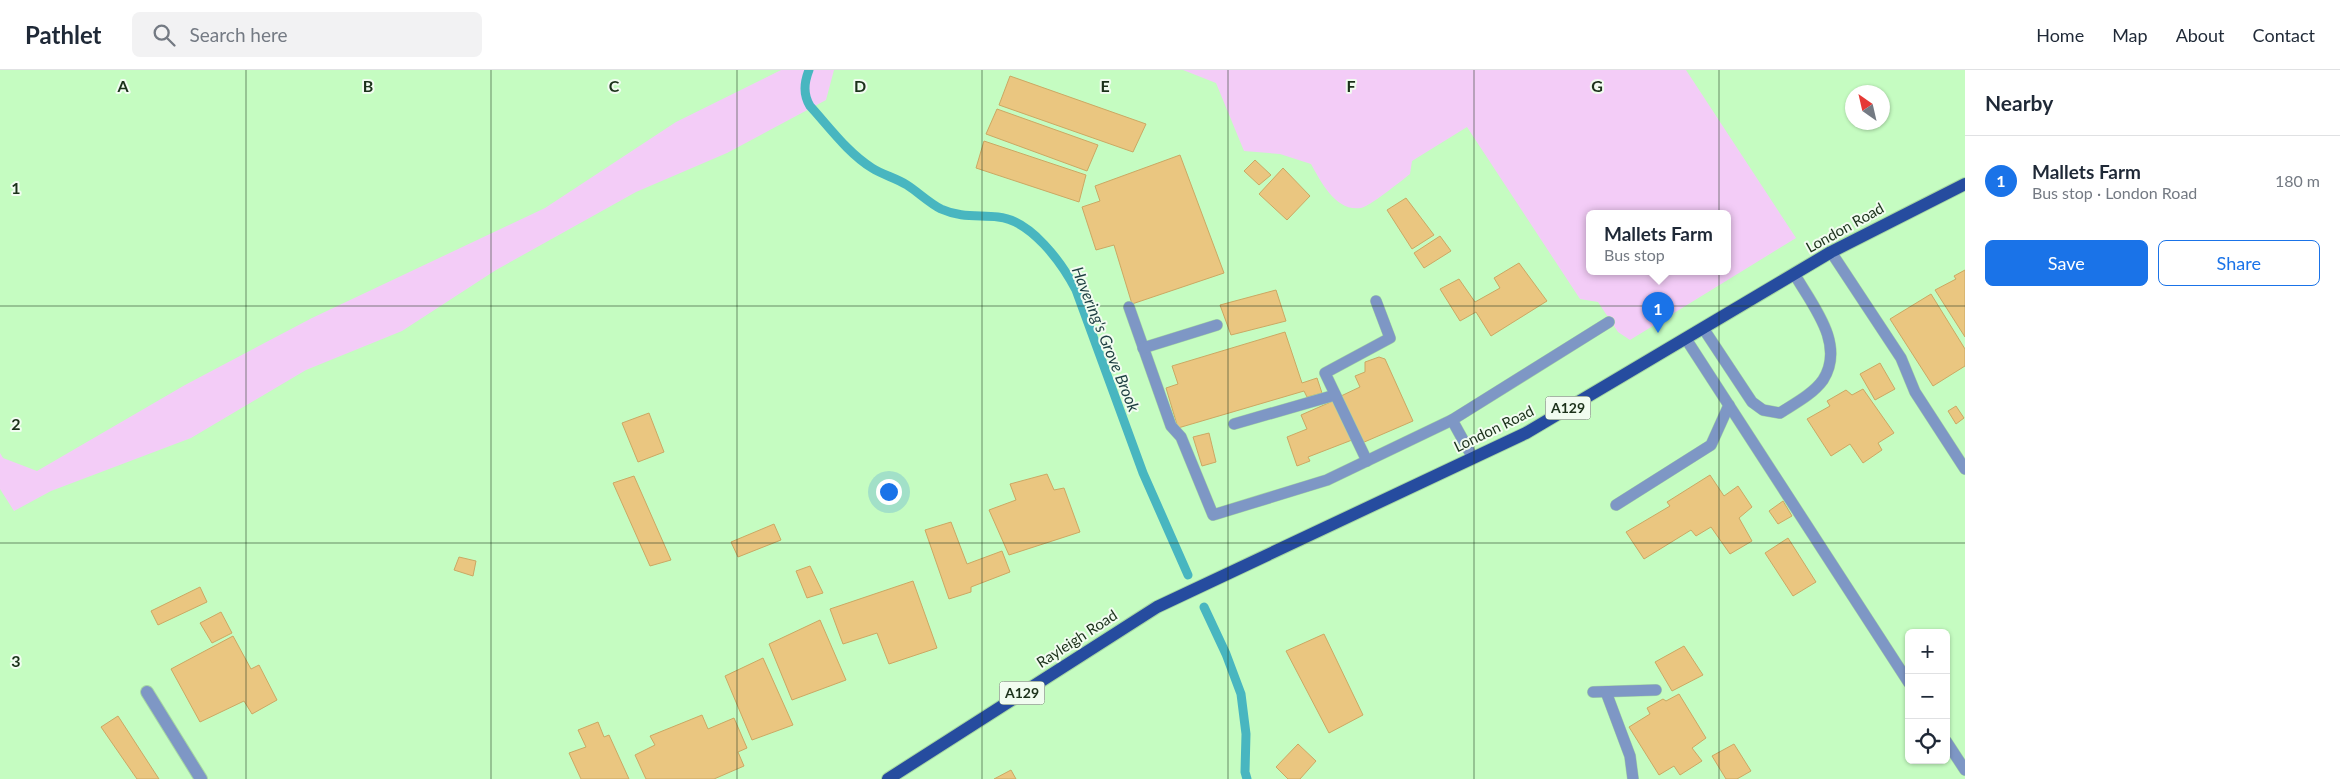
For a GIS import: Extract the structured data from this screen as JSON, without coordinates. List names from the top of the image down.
{
  "streets": {
    "main road": ["London Road", "A129", "Rayleigh Road"]
  },
  "crossings": [
    ["London Road", "Rayleigh Road"]
  ],
  "water": ["Havering's Grove Brook"],
  "north": "top left",
  "page": {
    "header": "Pathlet",
    "search": "Search here",
    "nav": [
      "Home",
      "Map",
      "About",
      "Contact"
    ],
    "heading": "Nearby",
    "list": [
      {
        "mark": "1",
        "name": "Mallets Farm",
        "note": "Bus stop · London Road",
        "value": "180 m"
      }
    ],
    "popup": ["Mallets Farm", "Bus stop"],
    "buttons": ["Save", "Share"],
    "pins": "1",
    "map_buttons": ["+", "−"]
  },
  "grid": {
    "columns": [
      "A",
      "B",
      "C",
      "D",
      "E",
      "F",
      "G"
    ],
    "rows": ["1", "2", "3"]
  }
}
